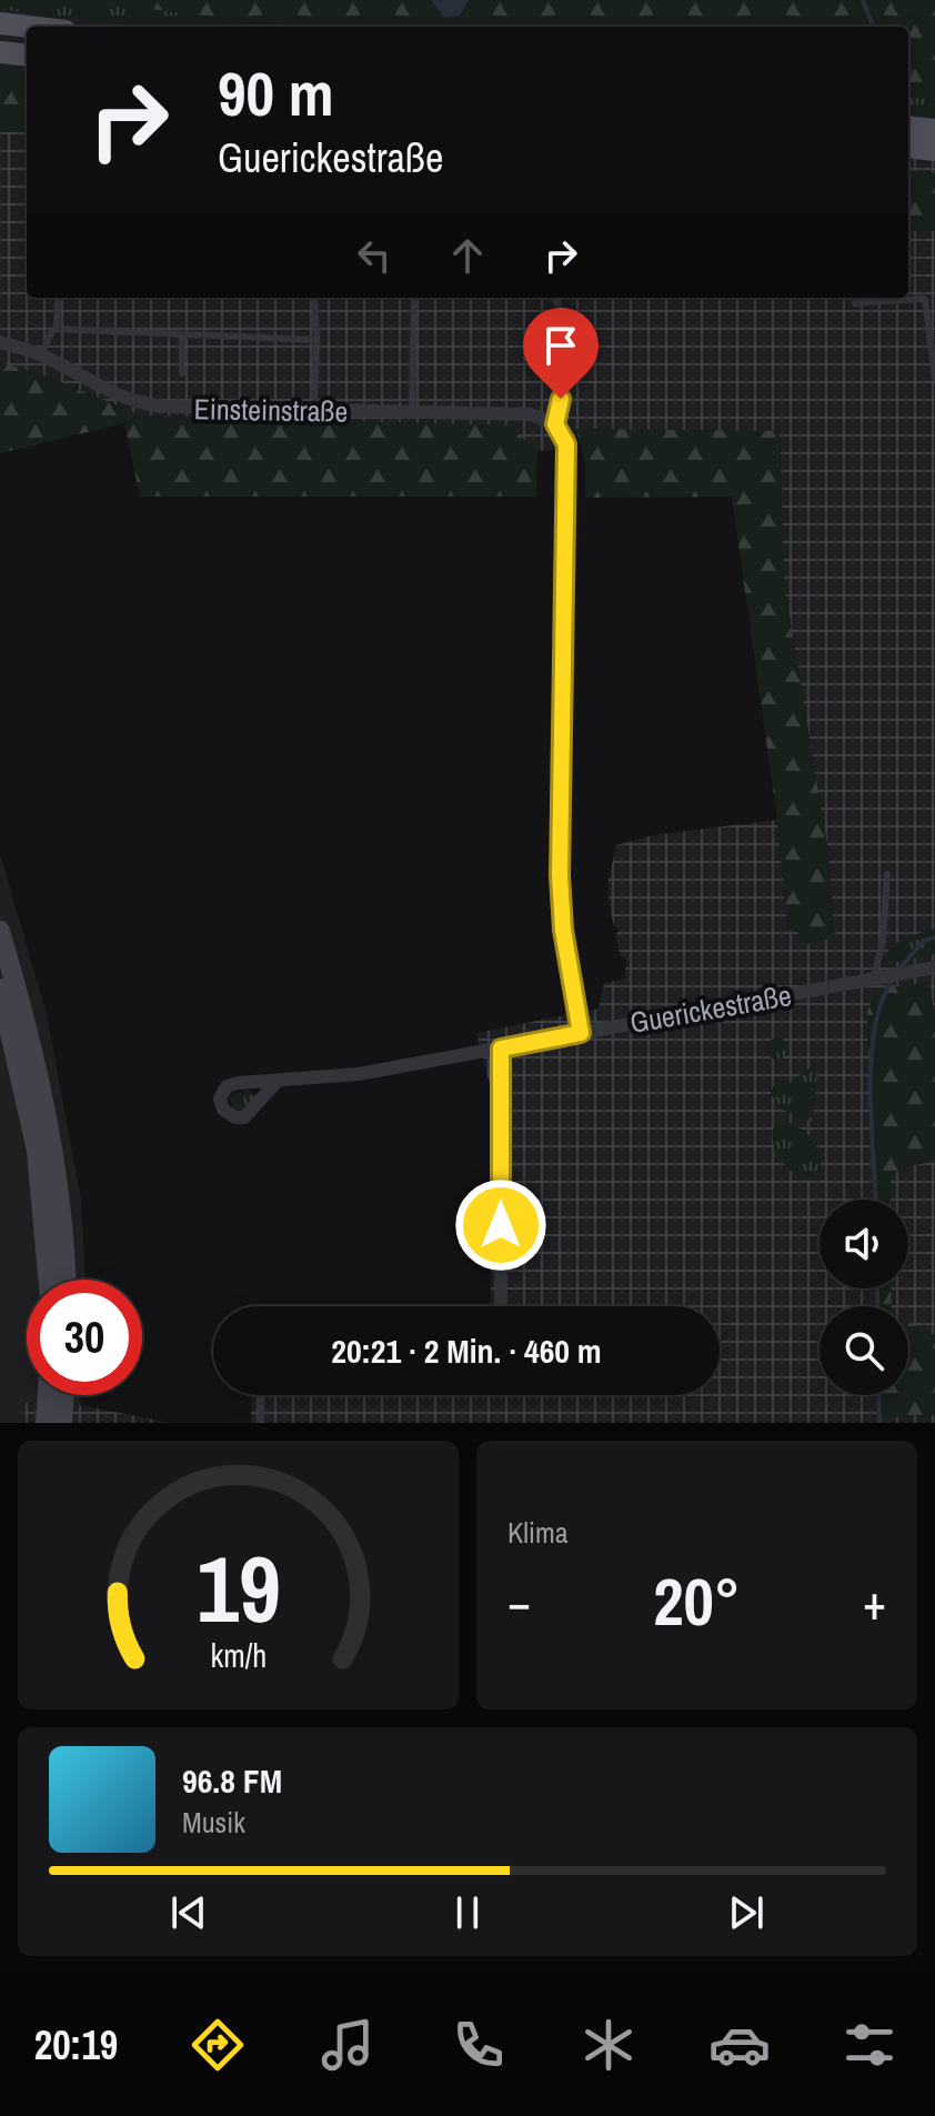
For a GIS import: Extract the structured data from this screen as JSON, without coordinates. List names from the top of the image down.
{
  "streets": {
    "street": ["Einsteinstraße", "Guerickestraße"]
  },
  "page": {
    "turn": ["90 m", "Guerickestraße"],
    "limit": "30",
    "trip": "20:21 · 2 Min. · 460 m",
    "tile": "Klima",
    "heat": ["−", "20°", "+"],
    "song": ["96.8 FM", "Musik"],
    "tabs": "20:19",
    "gauge": ["19", "km/h"]
  }
}
